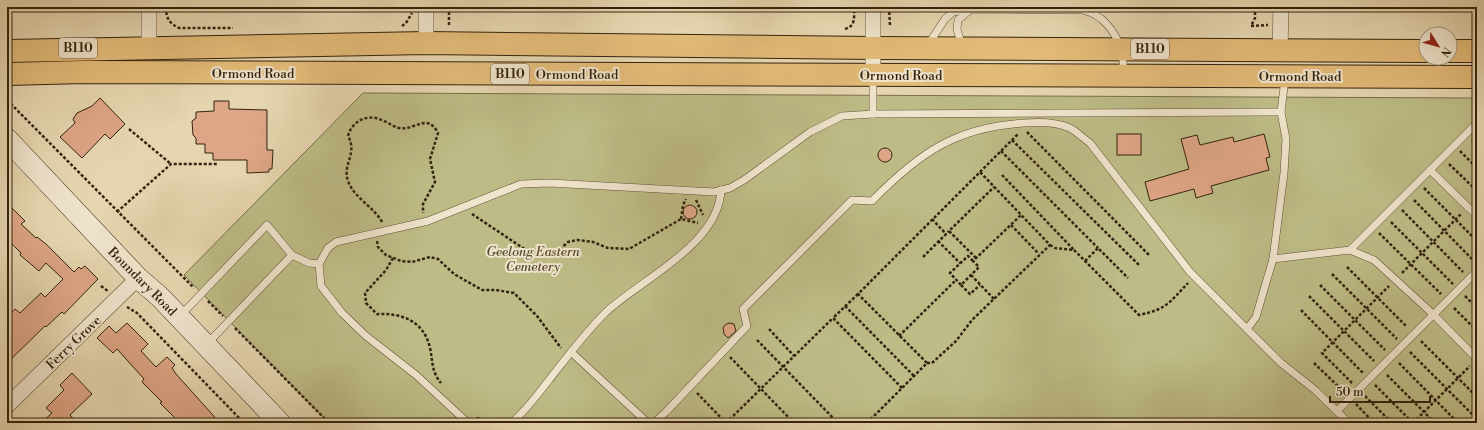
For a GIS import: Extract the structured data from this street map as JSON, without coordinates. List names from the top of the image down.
{
  "streets": {
    "highway": ["B110", "Ormond Road"],
    "main road": ["Boundary Road"],
    "street": ["Ferry Grove"]
  },
  "crossings": [
    ["Boundary Road", "Ferry Grove"]
  ],
  "parks": ["Geelong Eastern Cemetery"],
  "scale_bar": "50 m",
  "north": "bottom right"
}
